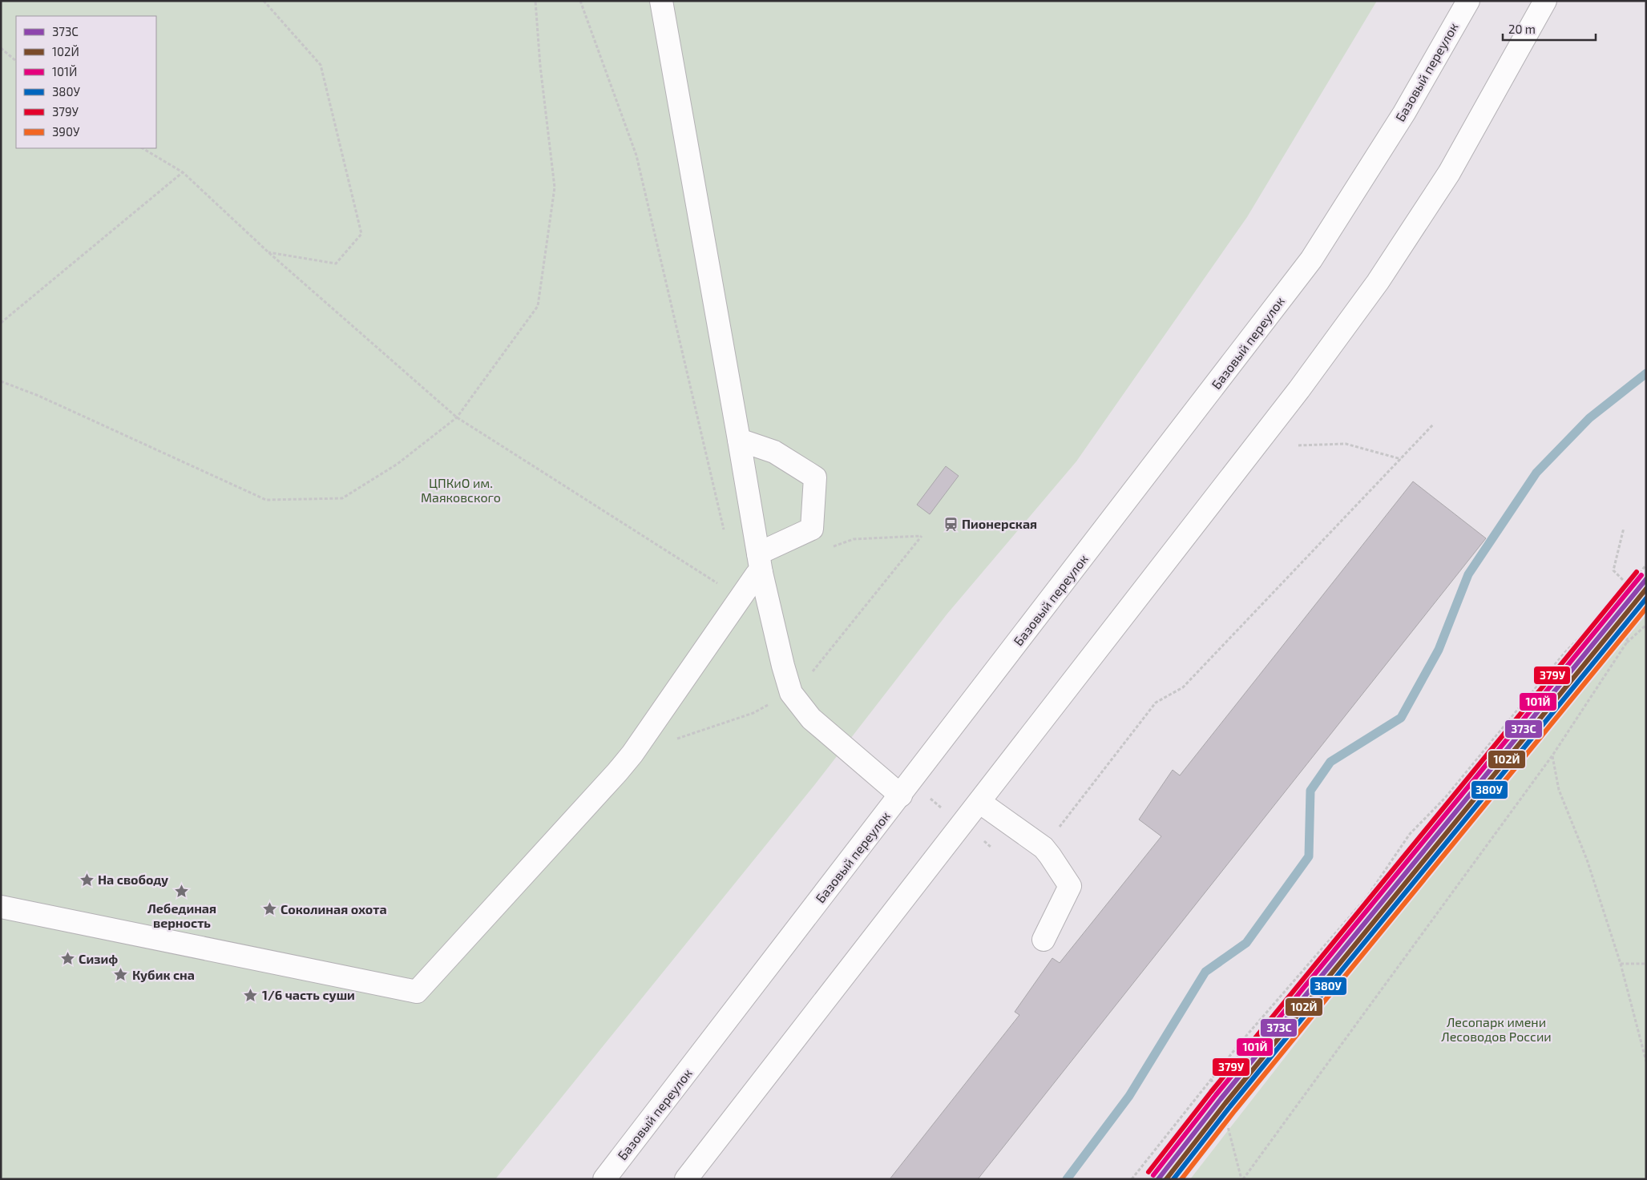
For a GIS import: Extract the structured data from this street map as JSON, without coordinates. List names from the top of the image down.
{
  "streets": {
    "main road": ["Базовый переулок"]
  },
  "parks": ["ЦПКиО им. Маяковского", "Лесопарк имени Лесоводов России"],
  "places": {
    "station": ["Пионерская"],
    "place": [
      "На свободу",
      "Лебединая верность",
      "Соколиная охота",
      "Сизиф",
      "Кубик сна",
      "1/6 часть суши"
    ]
  },
  "lines": [
    "transit line 379У",
    "transit line 101Й",
    "transit line 373C",
    "transit line 102Й",
    "transit line 380У",
    "transit line 390У"
  ],
  "legend": [
    "373C",
    "102Й",
    "101Й",
    "380У",
    "379У",
    "390У"
  ],
  "scale_bar": "20 m"
}
